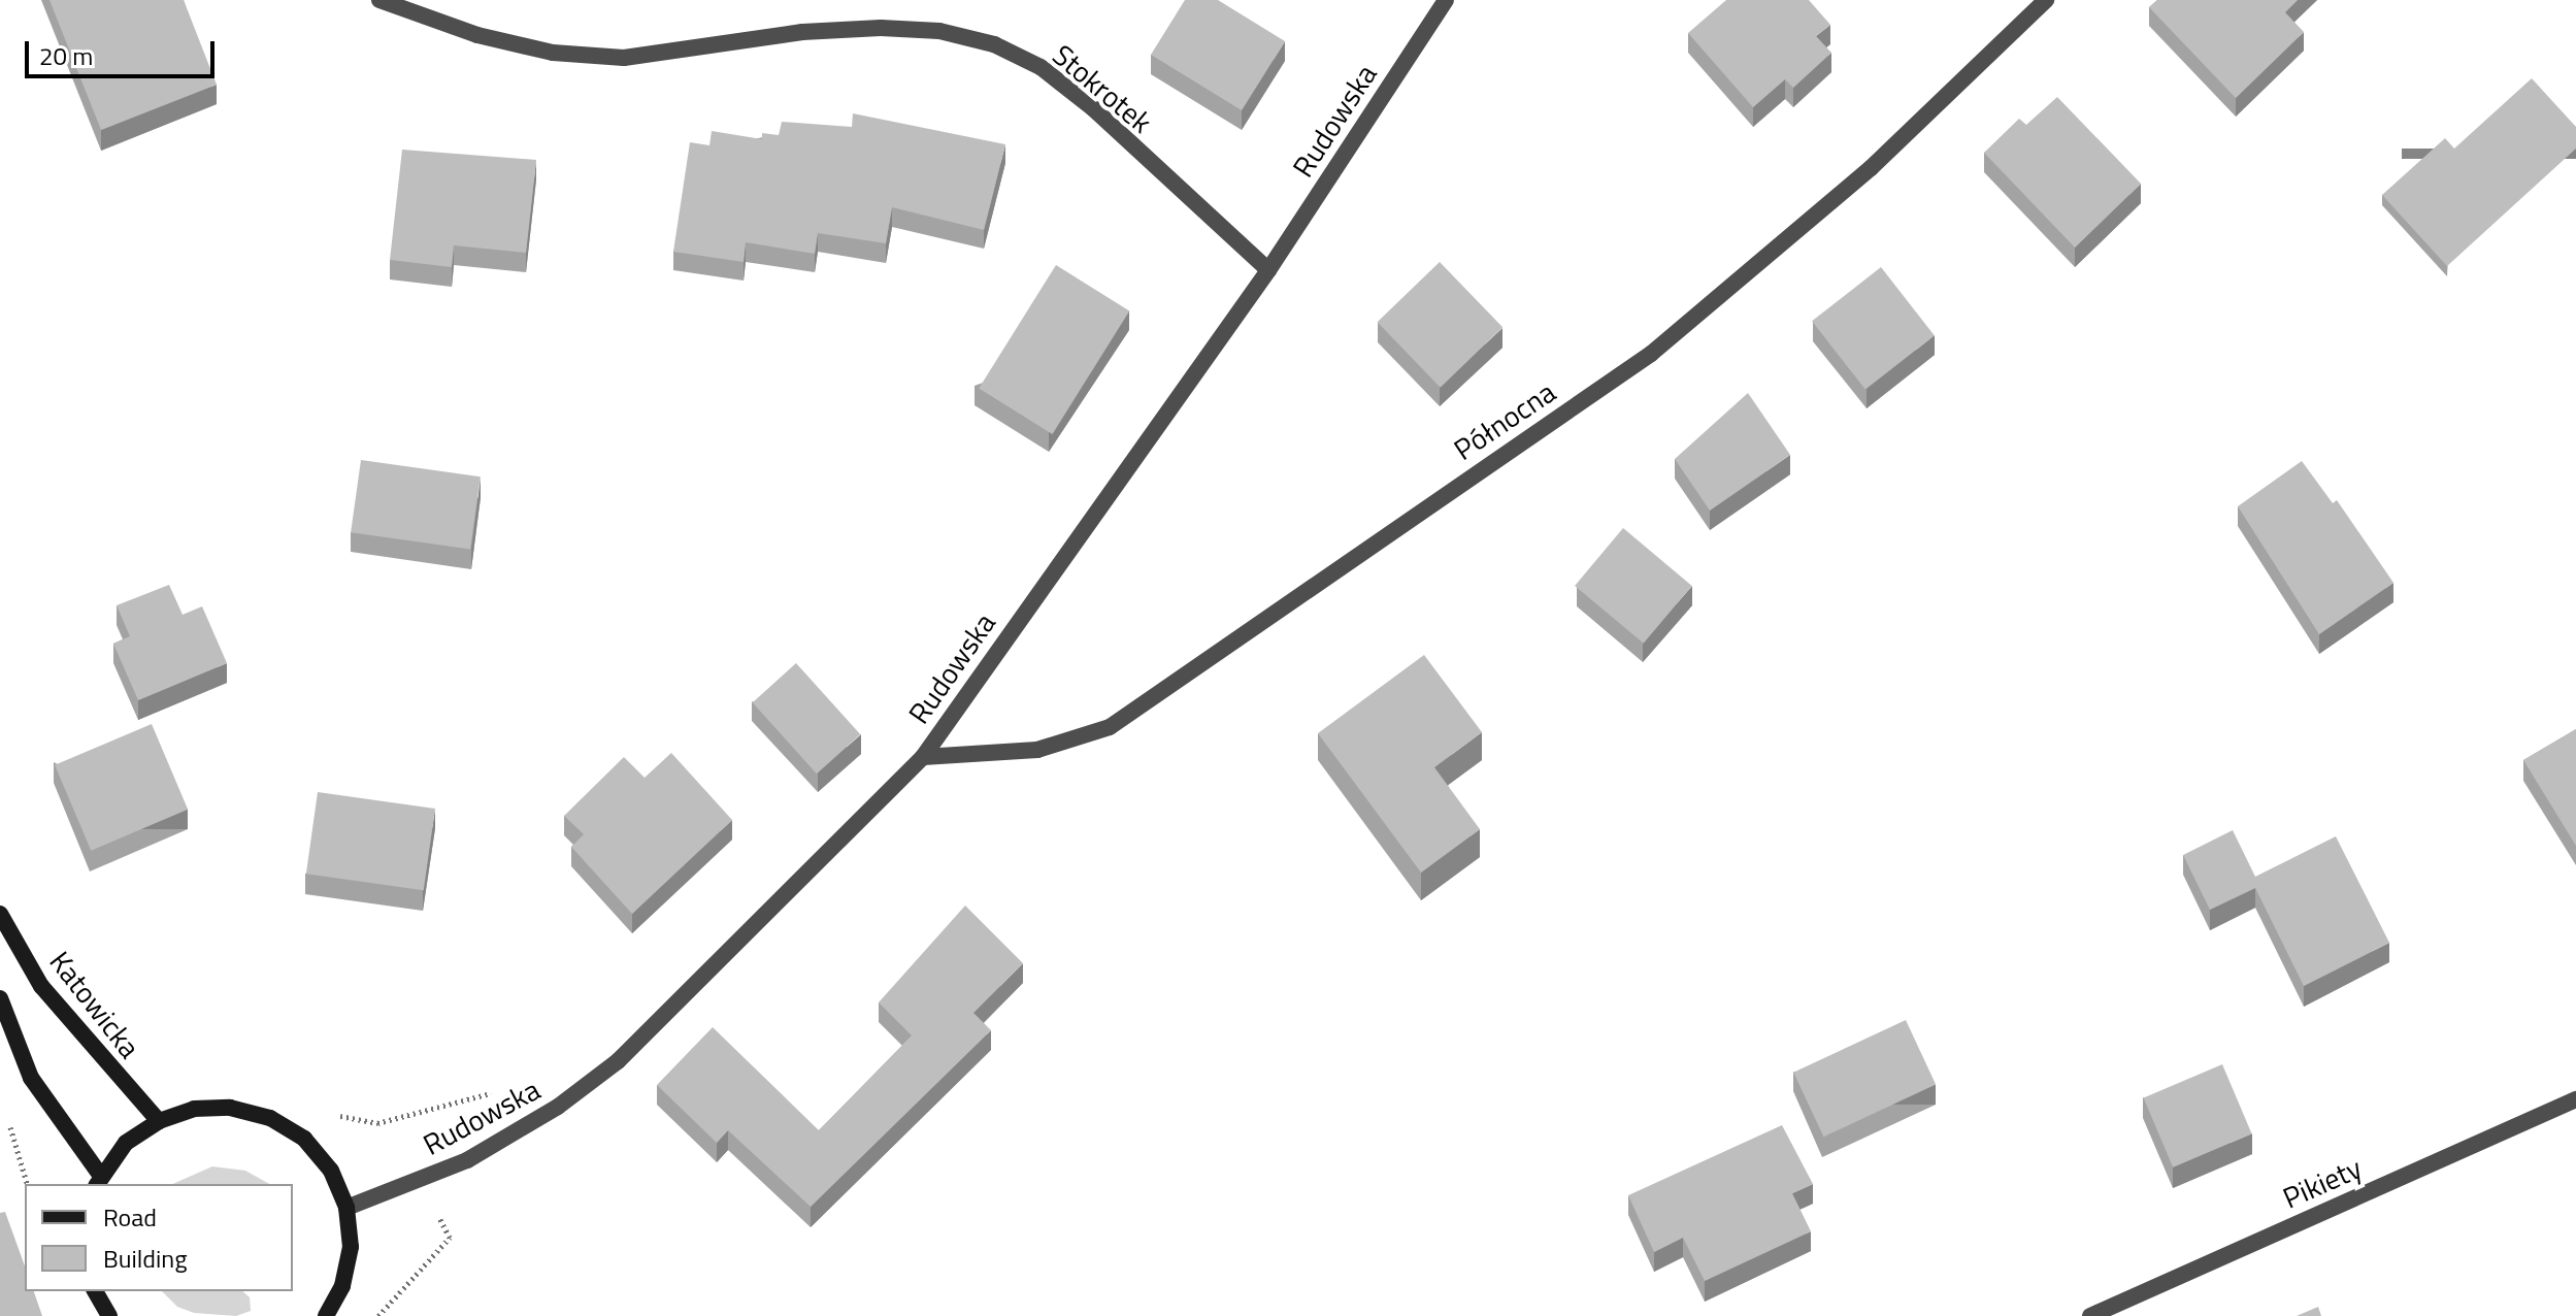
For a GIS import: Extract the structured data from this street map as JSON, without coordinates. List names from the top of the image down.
{
  "streets": {
    "main road": ["Katowicka"],
    "street": [
      "Stokrotek",
      "Rudowska",
      "Północna",
      "Pikiety"
    ]
  },
  "crossings": [
    ["Stokrotek", "Rudowska"],
    ["Rudowska", "Północna"]
  ],
  "legend": ["Road", "Building"],
  "scale_bar": "20 m"
}
